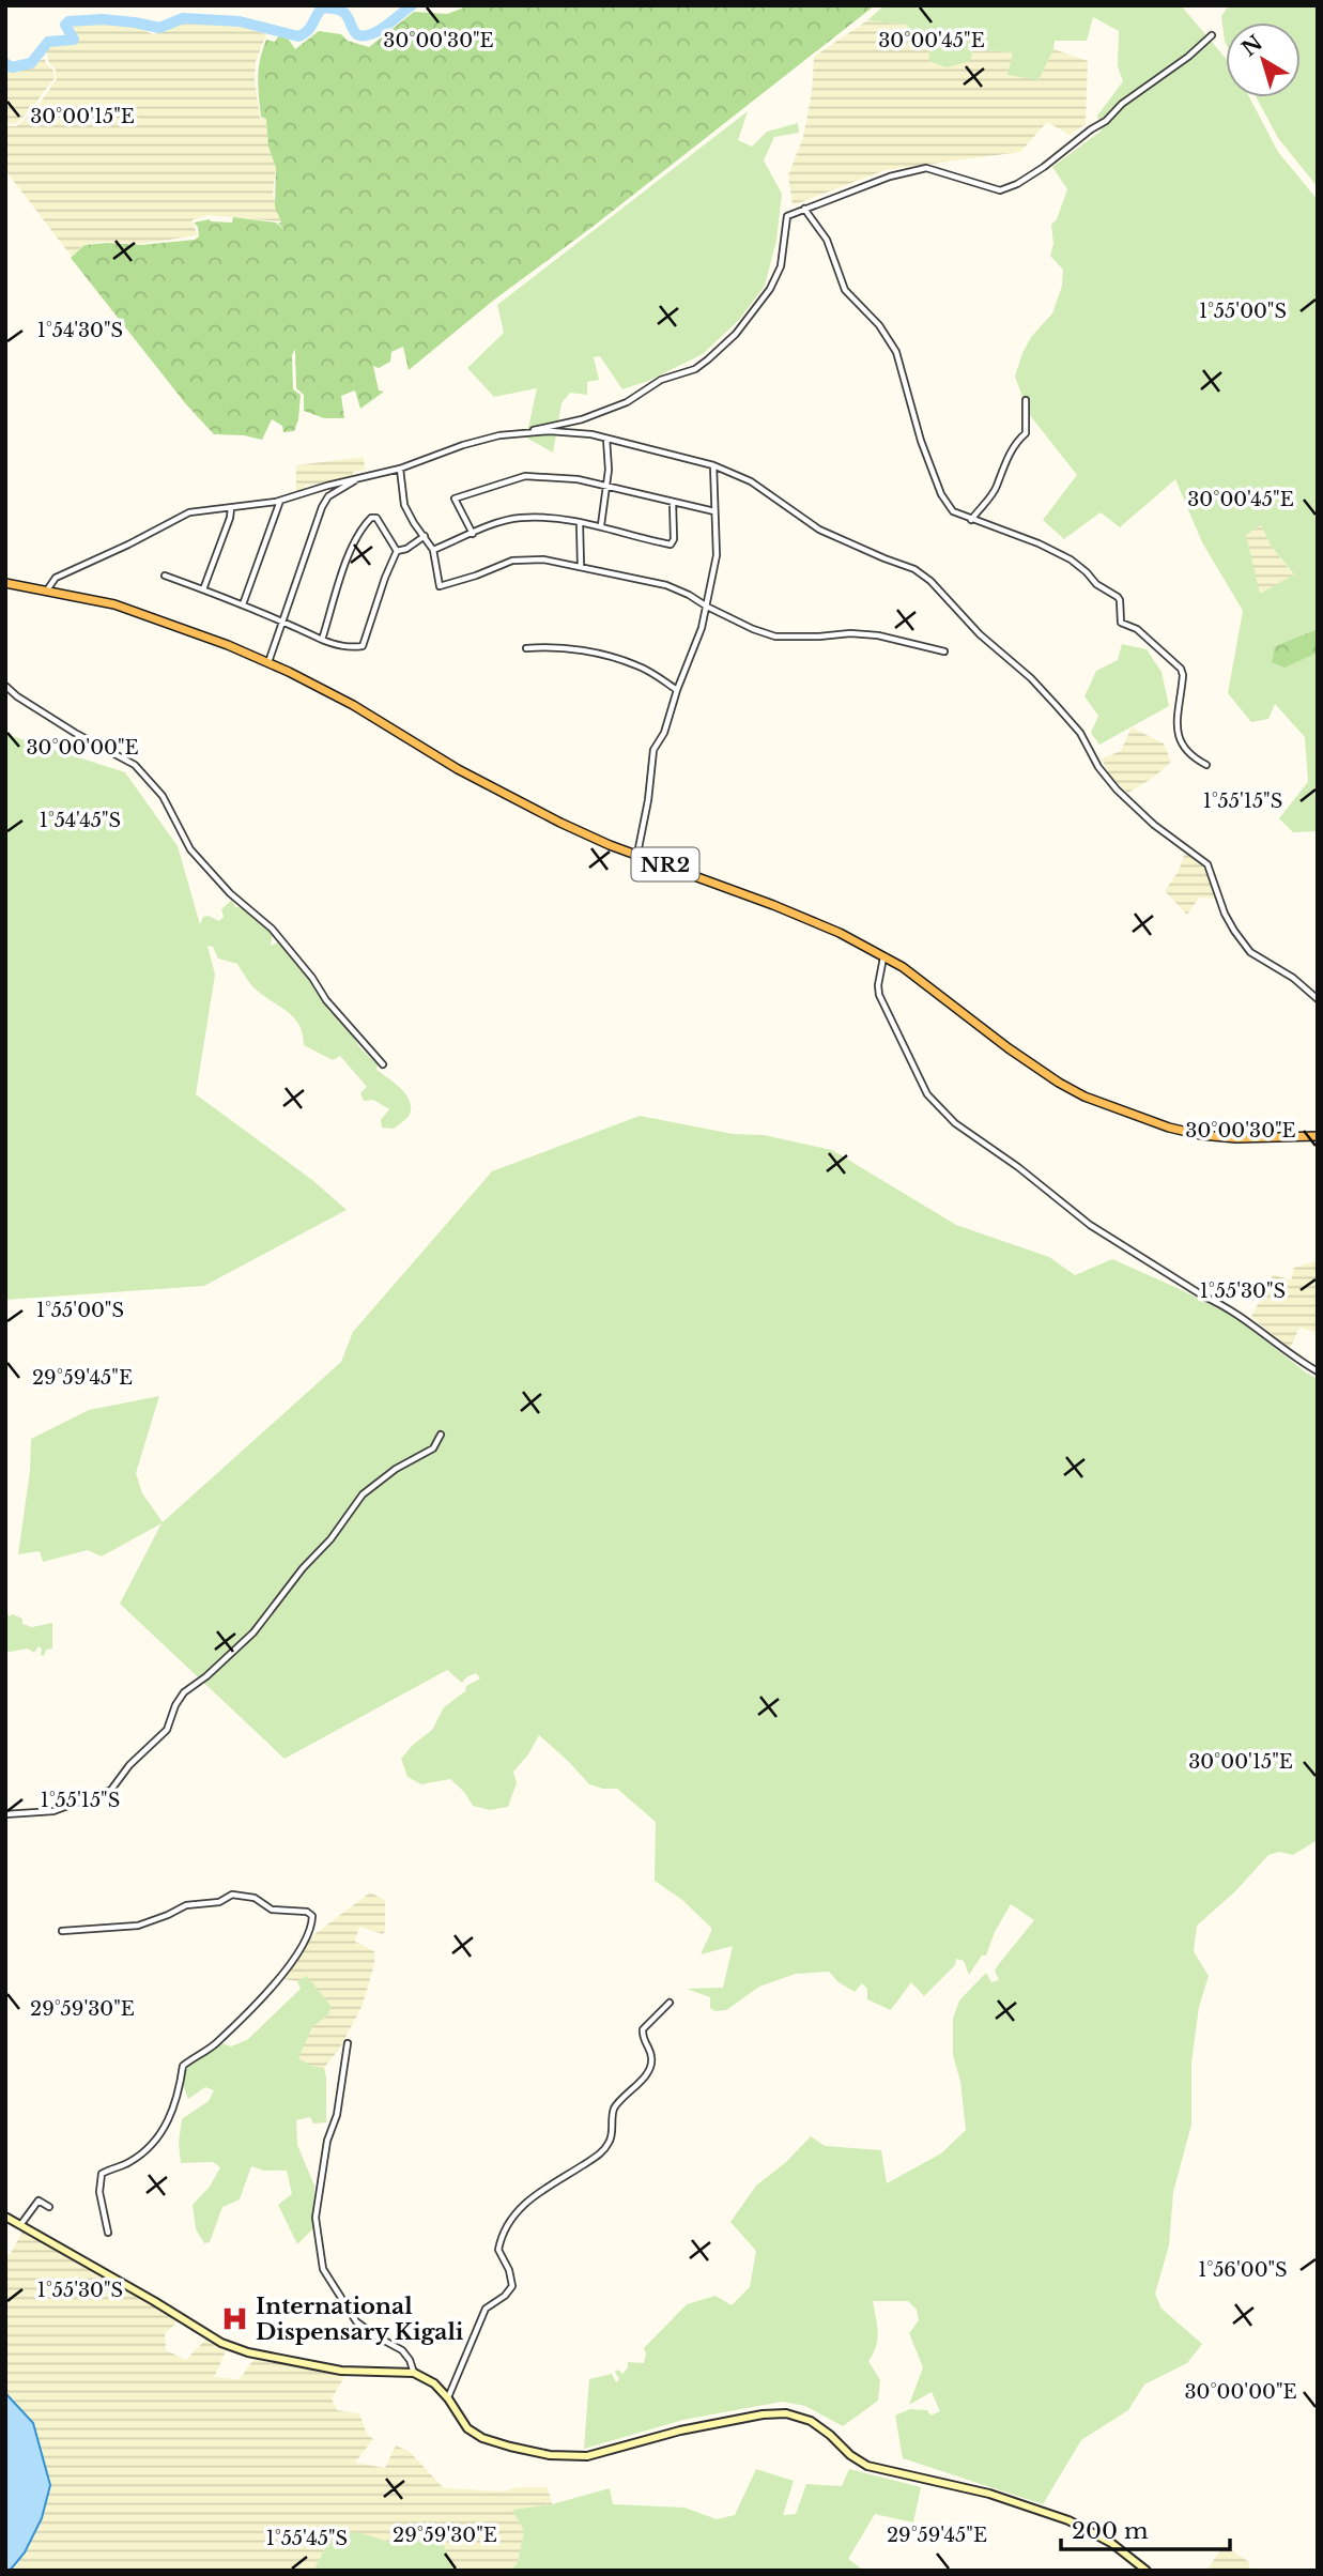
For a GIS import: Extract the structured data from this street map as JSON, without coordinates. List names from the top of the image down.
{
  "streets": {
    "highway": ["NR2"]
  },
  "places": {
    "hospital": ["International Dispensary Kigali"]
  },
  "scale_bar": "200 m",
  "north": "top left",
  "coordinates": [
    "30°00'45\"E",
    "30°00'30\"E",
    "30°00'15\"E",
    "1°55'00\"S",
    "1°54'30\"S",
    "30°00'00\"E",
    "1°55'15\"S",
    "1°54'45\"S",
    "1°55'30\"S",
    "29°59'45\"E",
    "29°59'30\"E",
    "1°56'00\"S",
    "1°55'45\"S"
  ]
}
